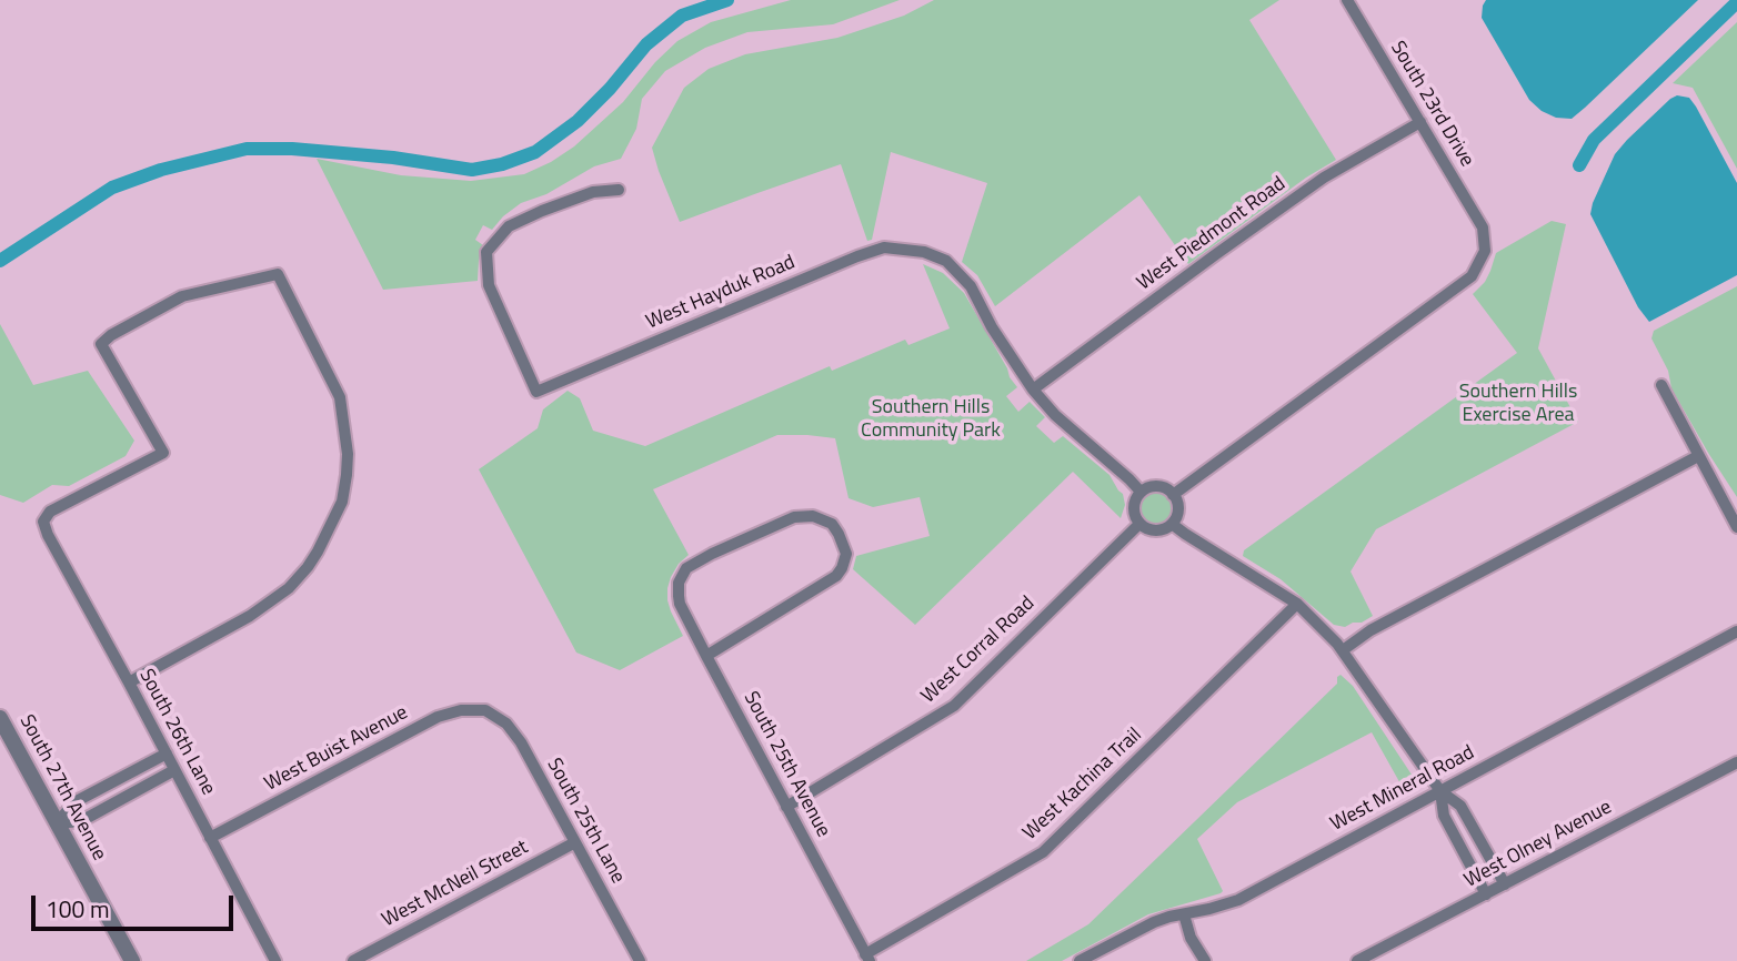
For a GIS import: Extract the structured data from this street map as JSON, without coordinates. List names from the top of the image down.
{
  "streets": {
    "street": [
      "South 23rd Drive",
      "West Piedmont Road",
      "West Hayduk Road",
      "West Corral Road",
      "South 26th Lane",
      "West Buist Avenue",
      "South 25th Avenue",
      "West Kachina Trail",
      "South 27th Avenue",
      "West Mineral Road",
      "South 25th Lane",
      "West Olney Avenue",
      "West McNeil Street"
    ]
  },
  "crossings": [
    ["South 23rd Drive", "West Piedmont Road"],
    ["South 23rd Drive", "West Corral Road"],
    ["West Piedmont Road", "West Hayduk Road"],
    ["West Corral Road", "South 25th Avenue"],
    ["South 26th Lane", "West Buist Avenue"],
    ["West Buist Avenue", "South 25th Lane"],
    ["South 25th Avenue", "West Kachina Trail"],
    ["South 25th Lane", "West McNeil Street"]
  ],
  "parks": ["Southern Hills Exercise Area", "Southern Hills Community Park"],
  "scale_bar": "100 m"
}
